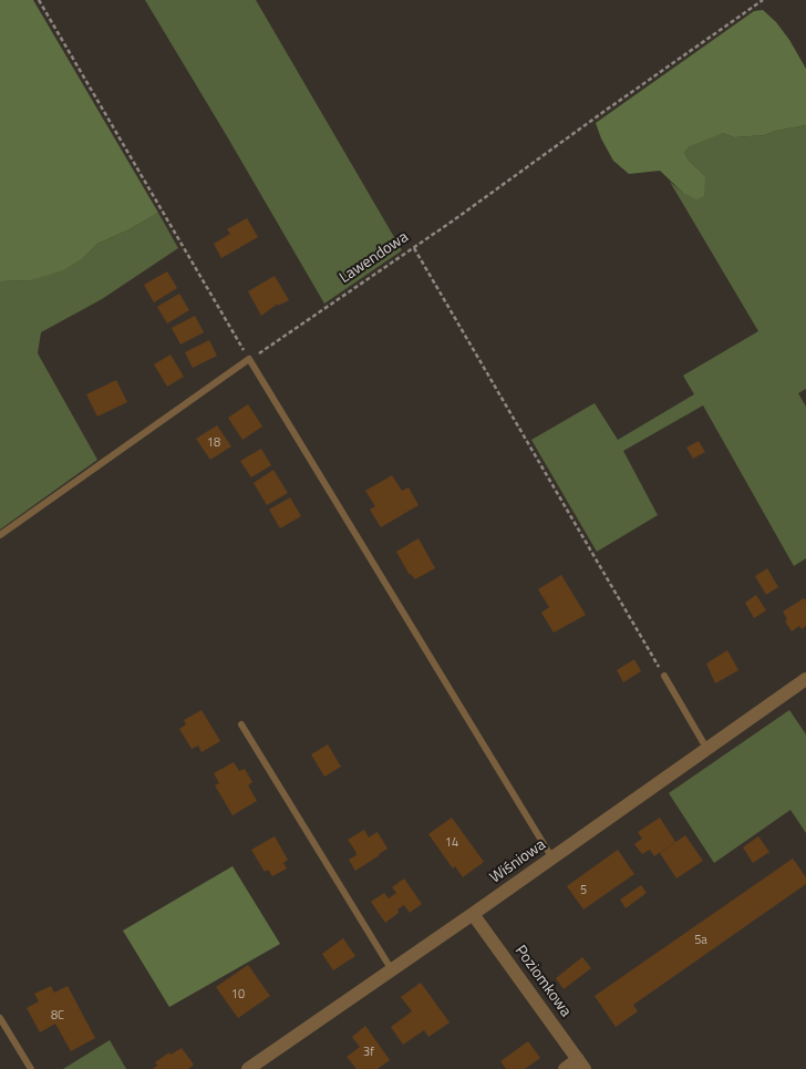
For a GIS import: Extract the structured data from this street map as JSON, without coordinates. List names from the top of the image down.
{
  "streets": {
    "street": ["Wiśniowa", "Poziomkowa"],
    "path": ["Lawendowa"]
  },
  "crossings": [
    ["Wiśniowa", "Poziomkowa"]
  ],
  "house_numbers": [
    "18",
    "14",
    "5",
    "5a",
    "10",
    "8C",
    "3f"
  ]
}
